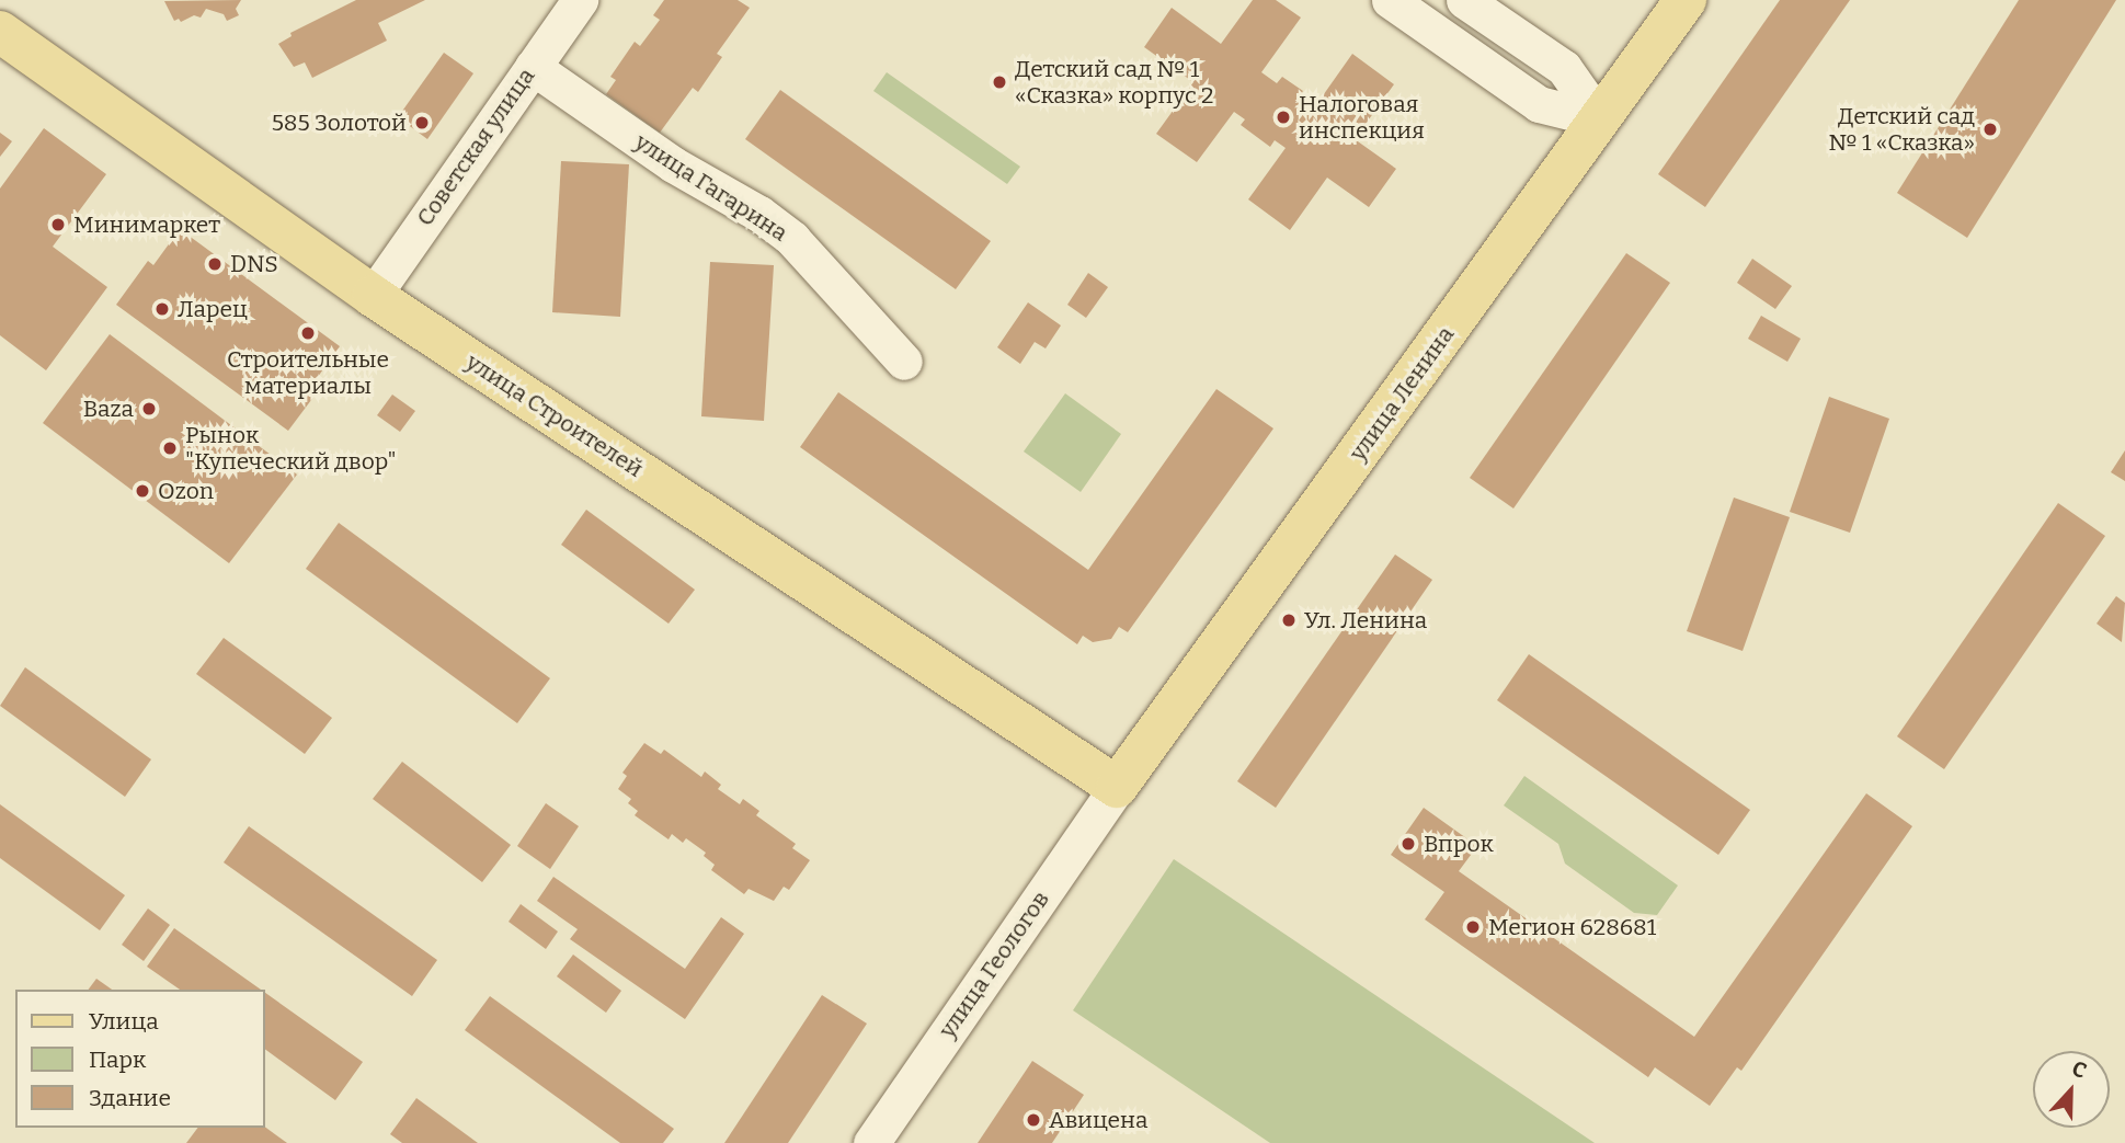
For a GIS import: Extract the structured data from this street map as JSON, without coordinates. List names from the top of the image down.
{
  "streets": {
    "main road": ["улица Ленина", "улица Строителей"],
    "street": ["Советская улица", "улица Гагарина", "улица Геологов"]
  },
  "crossings": [
    ["Советская улица", "улица Гагарина"],
    ["Советская улица", "улица Строителей"],
    ["улица Ленина", "улица Строителей"],
    ["улица Ленина", "улица Геологов"],
    ["улица Строителей", "улица Геологов"]
  ],
  "places": [
    "Детский сад № 1 «Сказка» корпус 2",
    "Налоговая инспекция",
    "585 Золотой",
    "Детский сад № 1 «Сказка»",
    "Минимаркет",
    "DNS",
    "Ларец",
    "Строительные материалы",
    "Baza",
    "Рынок \"Купеческий двор\"",
    "Ozon",
    "Ул. Ленина",
    "Впрок",
    "Мегион 628681",
    "Авицена"
  ],
  "legend": ["Улица", "Парк", "Здание"],
  "north": "top"
}
